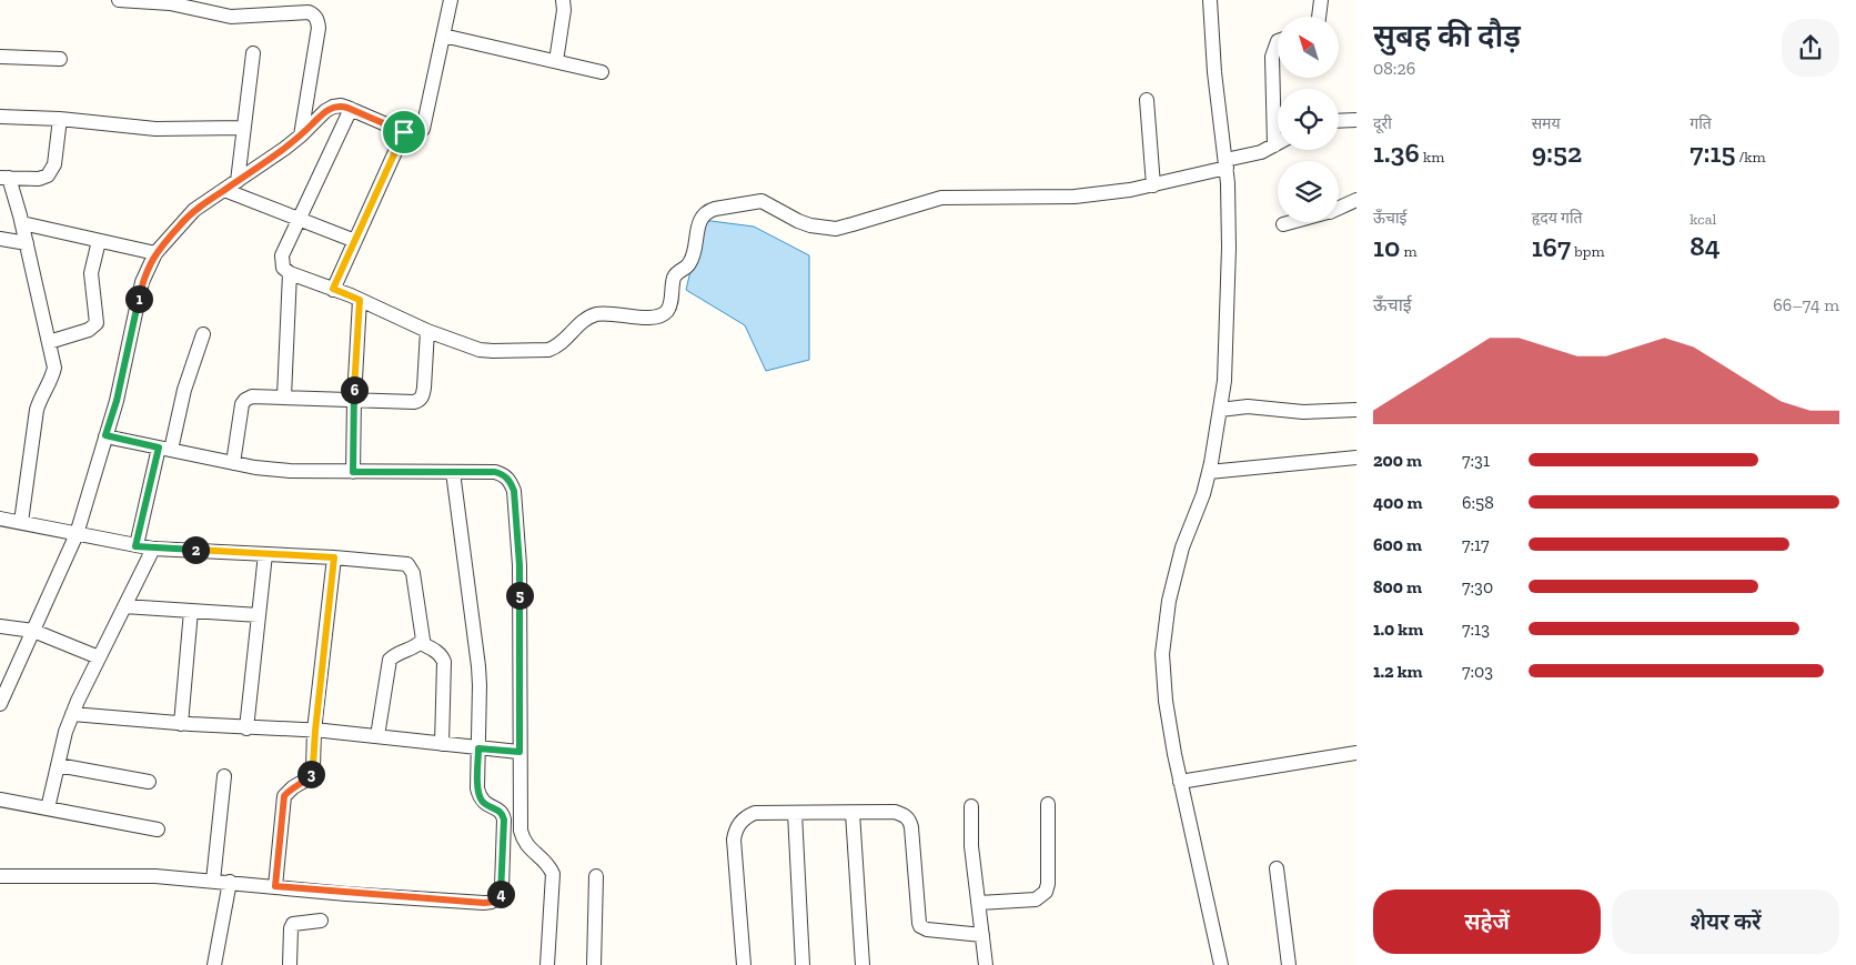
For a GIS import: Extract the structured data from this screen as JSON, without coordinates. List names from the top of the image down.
{
  "north": "top left",
  "page": {
    "heading": ["सुबह की दौड़", "08:26"],
    "stats": [
      ["दूरी", "1.36 km"],
      ["समय", "9:52"],
      ["गति", "7:15 /km"],
      ["ऊँचाई", "10 m"],
      ["हृदय गति", "167 bpm"],
      ["kcal", "84"]
    ],
    "chart": ["ऊँचाई", "66–74 m"],
    "pins": [
      "1",
      "6",
      "2",
      "5",
      "3",
      "4"
    ],
    "list": [
      {
        "name": "200 m",
        "note": "7:31"
      },
      {
        "name": "400 m",
        "note": "6:58"
      },
      {
        "name": "600 m",
        "note": "7:17"
      },
      {
        "name": "800 m",
        "note": "7:30"
      },
      {
        "name": "1.0 km",
        "note": "7:13"
      },
      {
        "name": "1.2 km",
        "note": "7:03"
      }
    ],
    "buttons": ["सहेजें", "शेयर करें"]
  }
}
